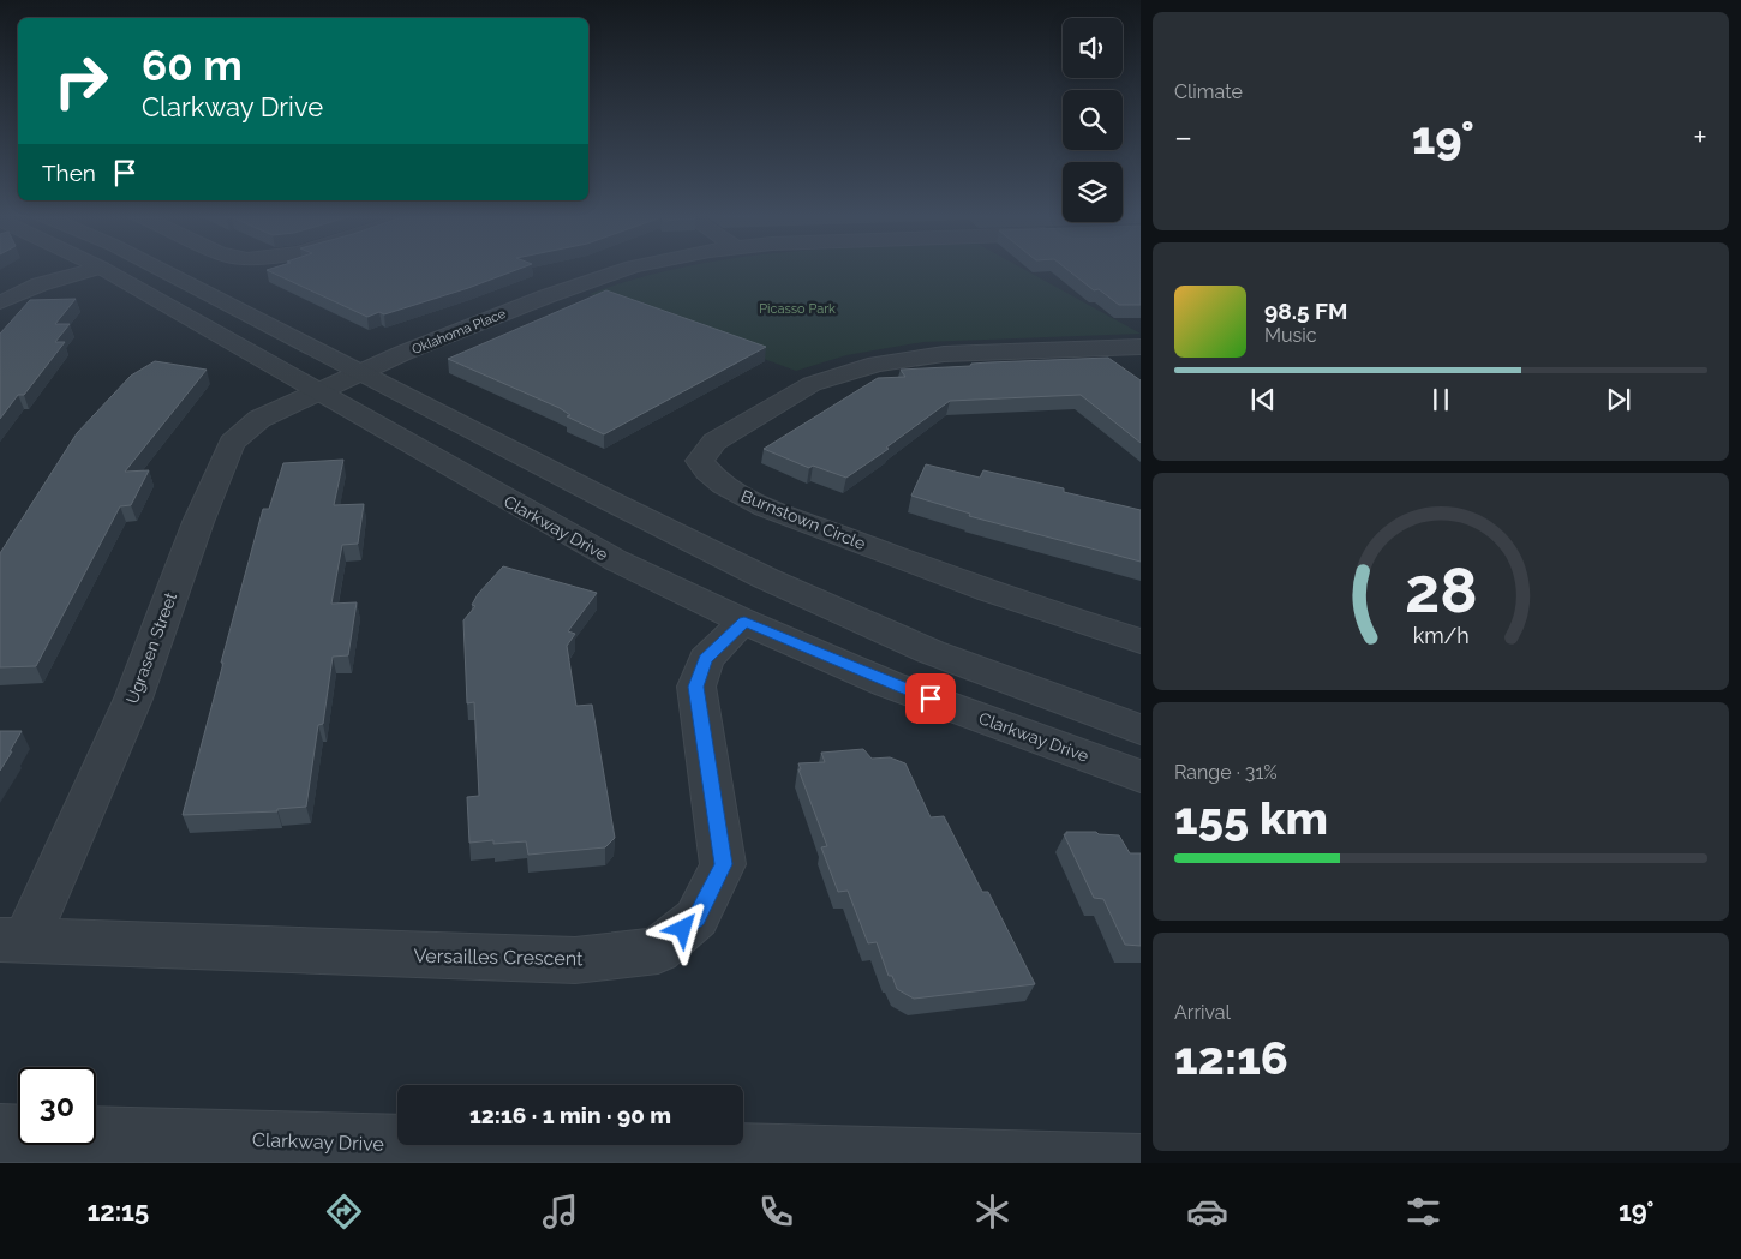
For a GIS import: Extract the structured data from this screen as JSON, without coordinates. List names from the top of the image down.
{
  "streets": {
    "street": [
      "Oklahoma Place",
      "Burnstown Circle",
      "Clarkway Drive",
      "Ugrasen Street",
      "Versailles Crescent"
    ]
  },
  "crossings": [
    ["Oklahoma Place", "Clarkway Drive"],
    ["Oklahoma Place", "Ugrasen Street"],
    ["Clarkway Drive", "Ugrasen Street"],
    ["Clarkway Drive", "Versailles Crescent"],
    ["Ugrasen Street", "Versailles Crescent"]
  ],
  "parks": ["Picasso Park"],
  "page": {
    "tile": [
      "Climate",
      ["Range · 31%", "155 km"],
      ["Arrival", "12:16"]
    ],
    "turn": ["60 m", "Clarkway Drive"],
    "heat": ["−", "19°", "+"],
    "then": "Then",
    "song": ["98.5 FM", "Music"],
    "limit": "30",
    "trip": "12:16 · 1 min · 90 m",
    "tabs": ["12:15", "19°"],
    "gauge": ["28", "km/h"]
  }
}
